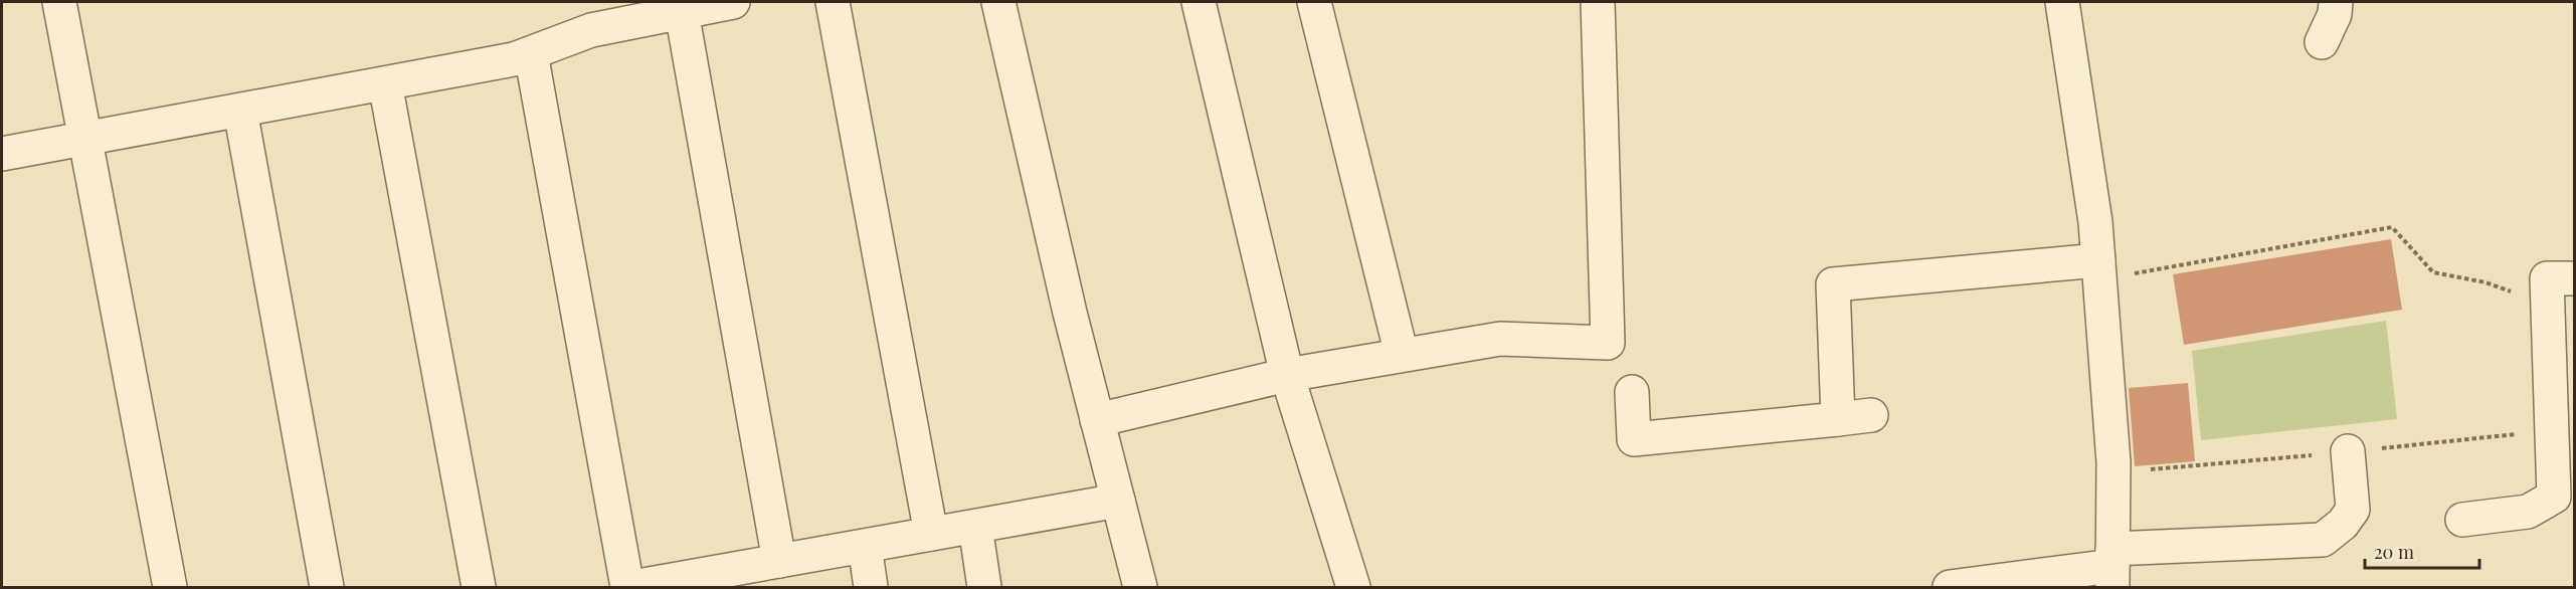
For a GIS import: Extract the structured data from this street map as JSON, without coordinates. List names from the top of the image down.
{
  "scale_bar": "20 m"
}
